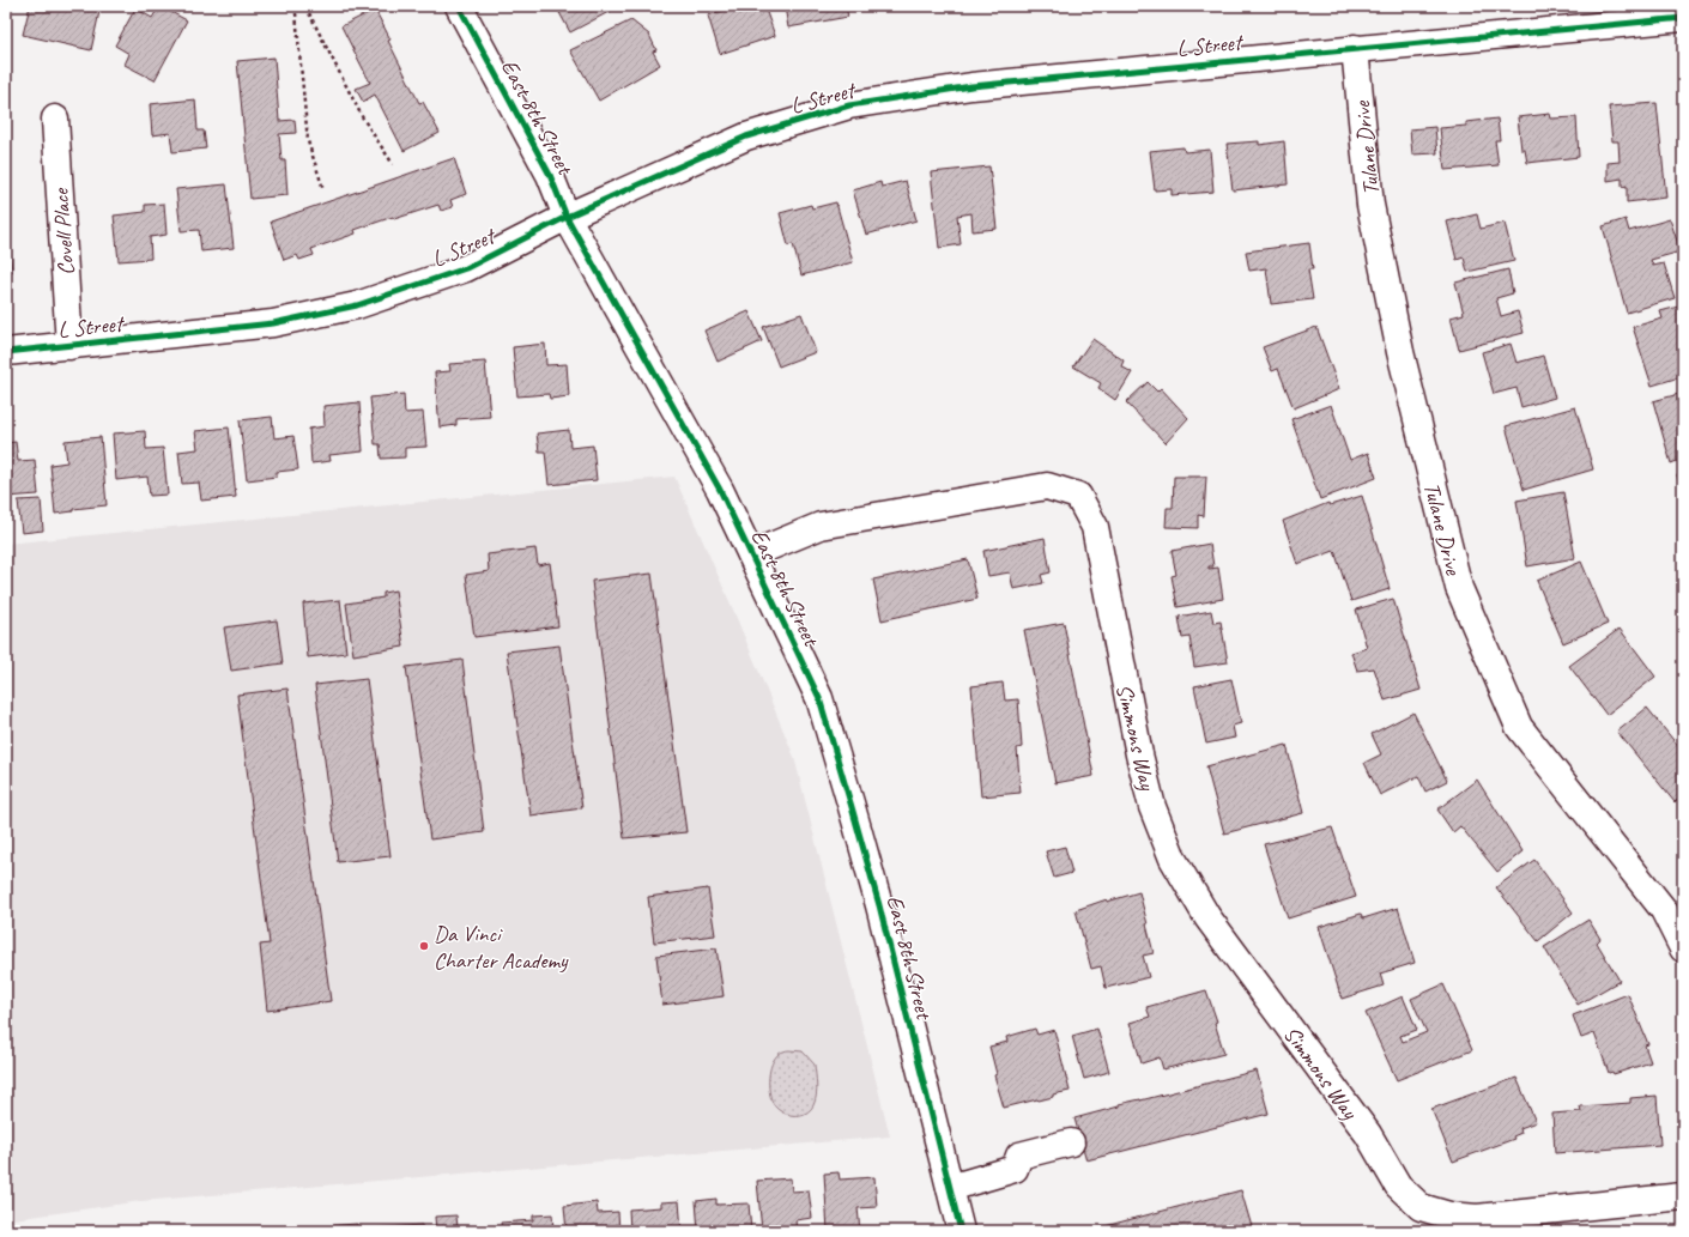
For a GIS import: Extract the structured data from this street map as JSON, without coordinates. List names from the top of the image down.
{
  "streets": {
    "street": [
      "L Street",
      "East 8th Street",
      "Tulane Drive",
      "Covell Place",
      "Simmons Way"
    ]
  },
  "crossings": [
    ["L Street", "East 8th Street"],
    ["L Street", "Tulane Drive"],
    ["L Street", "Covell Place"],
    ["East 8th Street", "Simmons Way"]
  ],
  "places": ["Da Vinci Charter Academy"]
}
